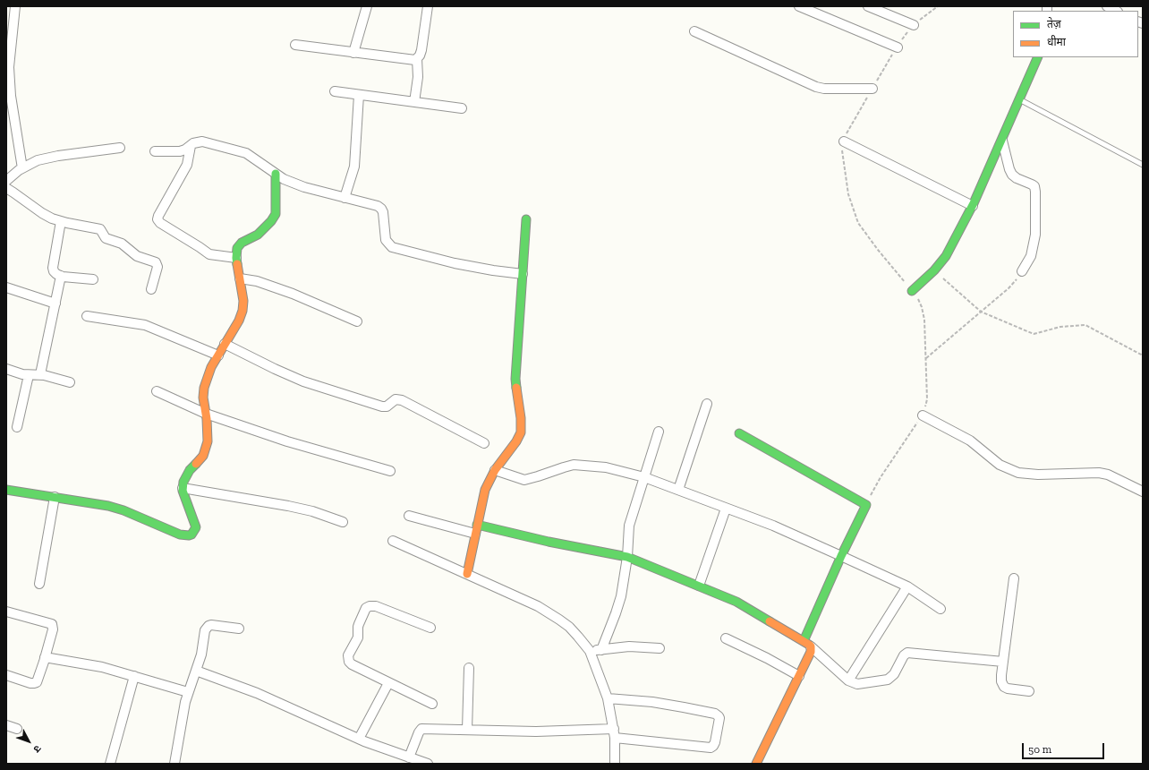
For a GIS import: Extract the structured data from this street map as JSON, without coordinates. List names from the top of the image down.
{
  "legend": ["तेज़", "धीमा"],
  "scale_bar": "50 m",
  "north": "bottom right"
}
